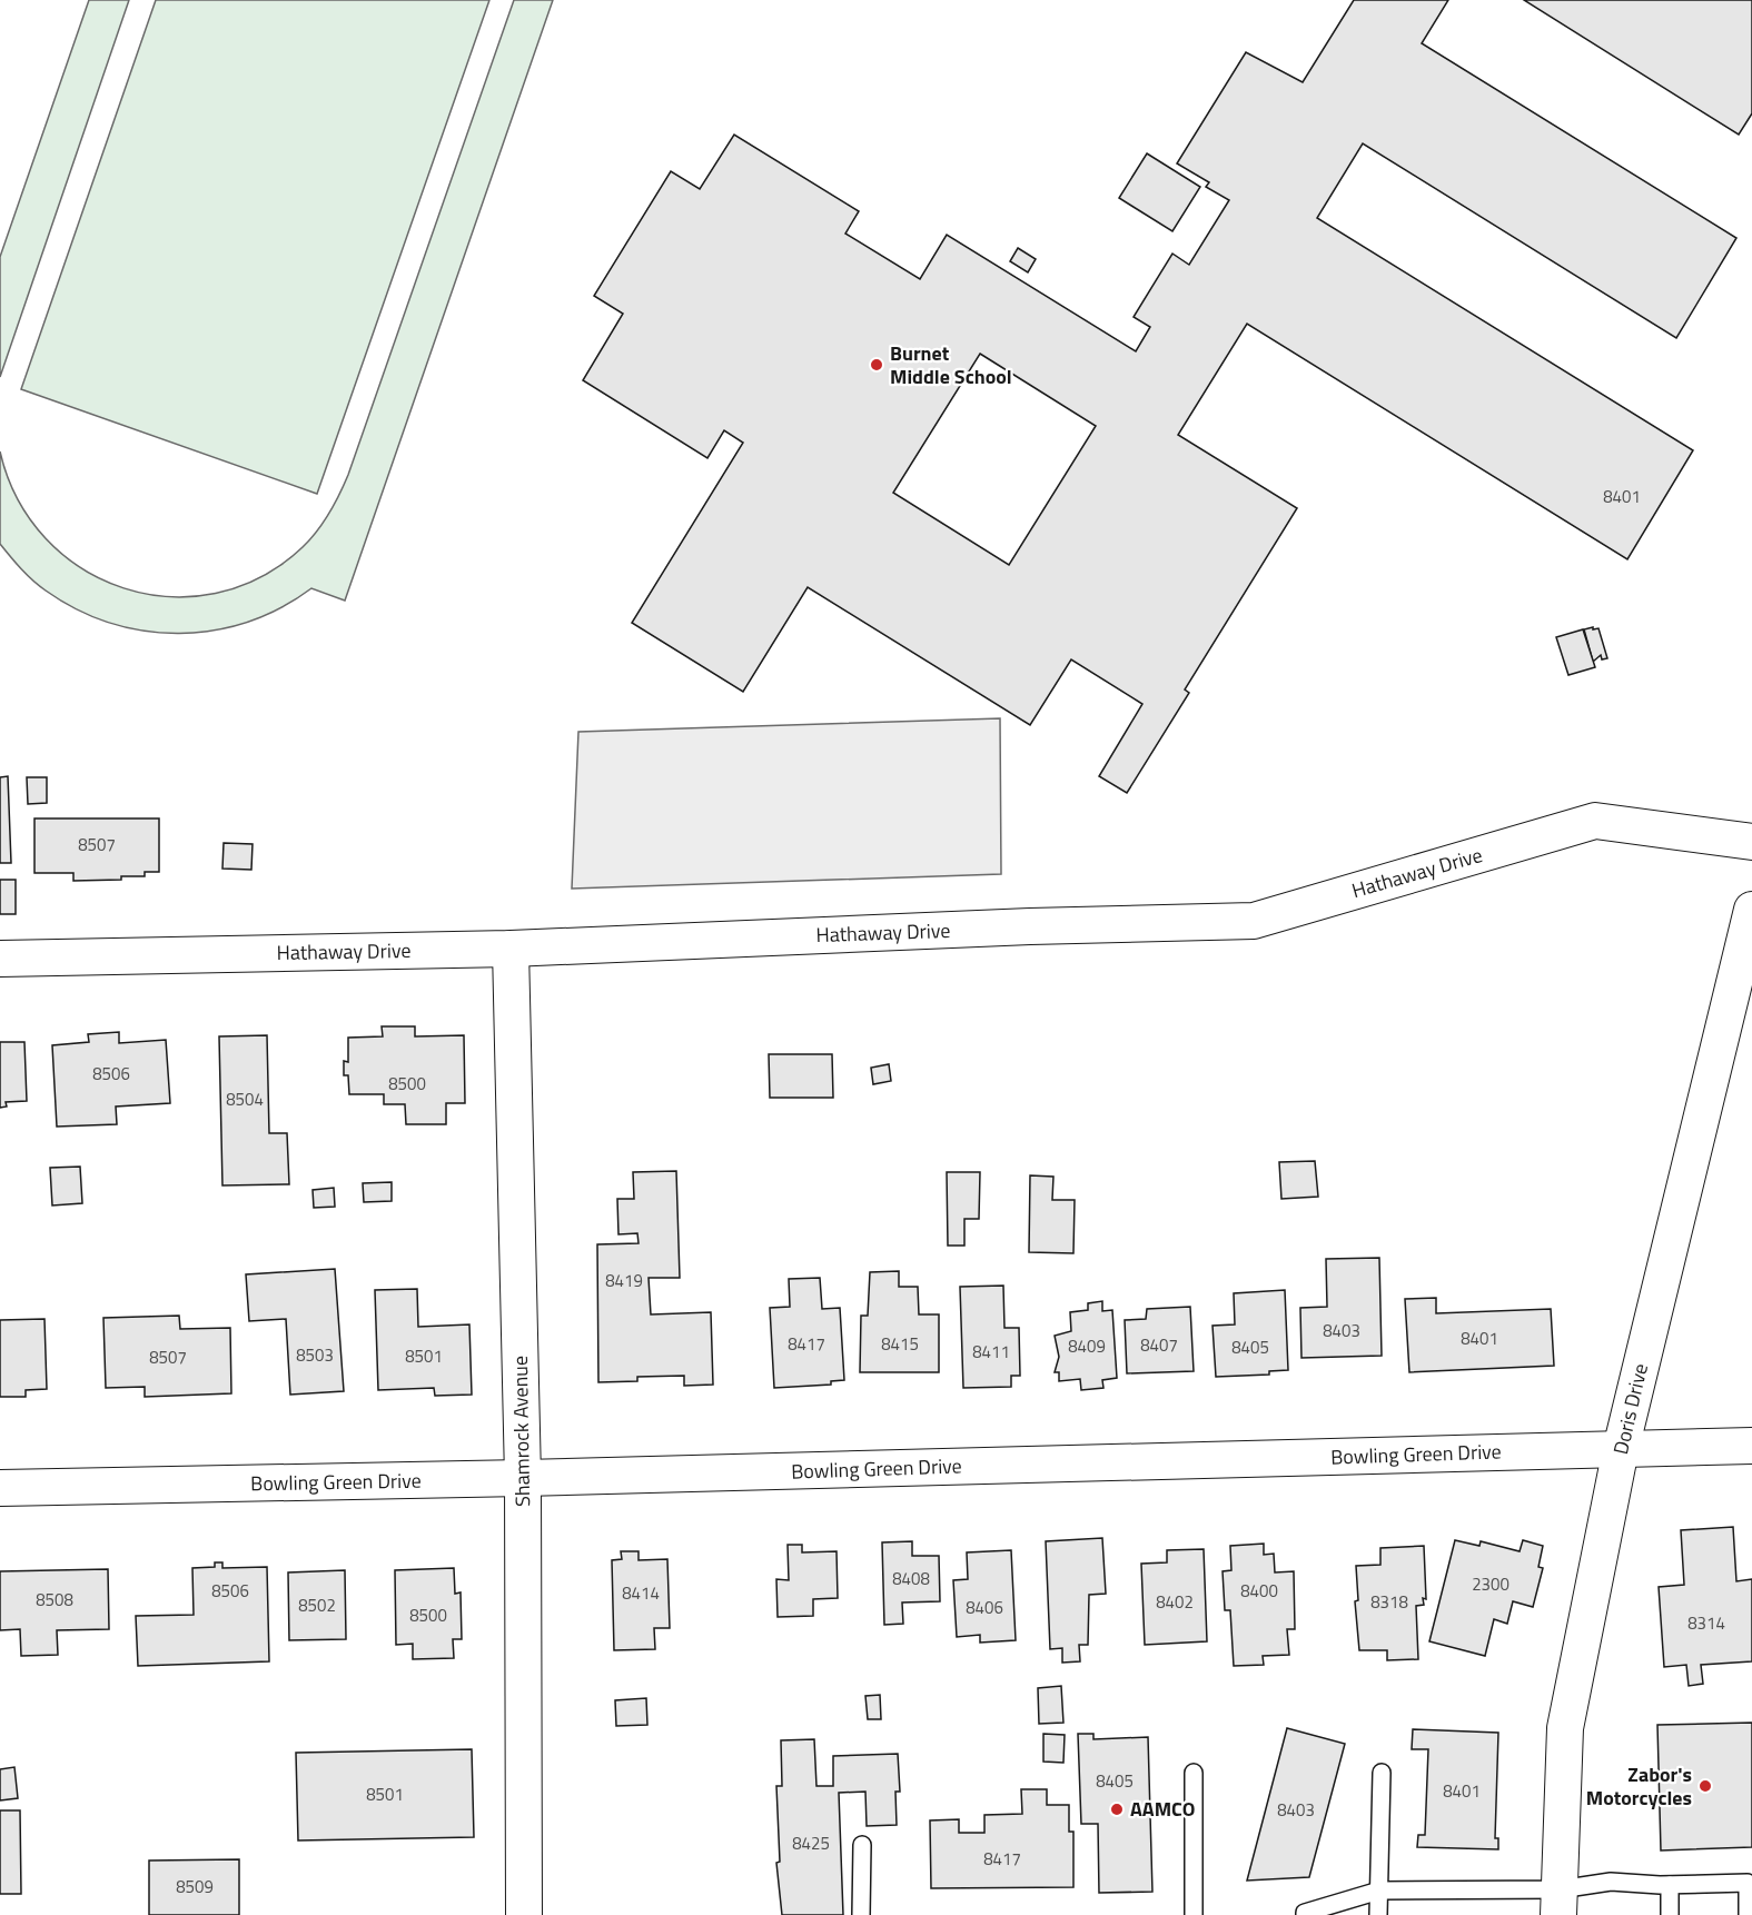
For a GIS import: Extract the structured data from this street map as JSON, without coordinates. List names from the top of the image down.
{
  "streets": {
    "street": [
      "Hathaway Drive",
      "Doris Drive",
      "Shamrock Avenue",
      "Bowling Green Drive"
    ]
  },
  "crossings": [
    ["Hathaway Drive", "Shamrock Avenue"],
    ["Doris Drive", "Bowling Green Drive"],
    ["Shamrock Avenue", "Bowling Green Drive"]
  ],
  "places": ["Burnet Middle School", "Zabor's Motorcycles", "AAMCO"],
  "house_numbers": [
    "8401",
    "8507",
    "8506",
    "8500",
    "8504",
    "8419",
    "8403",
    "8401",
    "8417",
    "8415",
    "8407",
    "8409",
    "8405",
    "8411",
    "8503",
    "8501",
    "8507",
    "8408",
    "2300",
    "8506",
    "8400",
    "8414",
    "8508",
    "8402",
    "8318",
    "8502",
    "8406",
    "8500",
    "8314",
    "8405",
    "8401",
    "8501",
    "8403",
    "8425",
    "8417",
    "8509"
  ]
}
